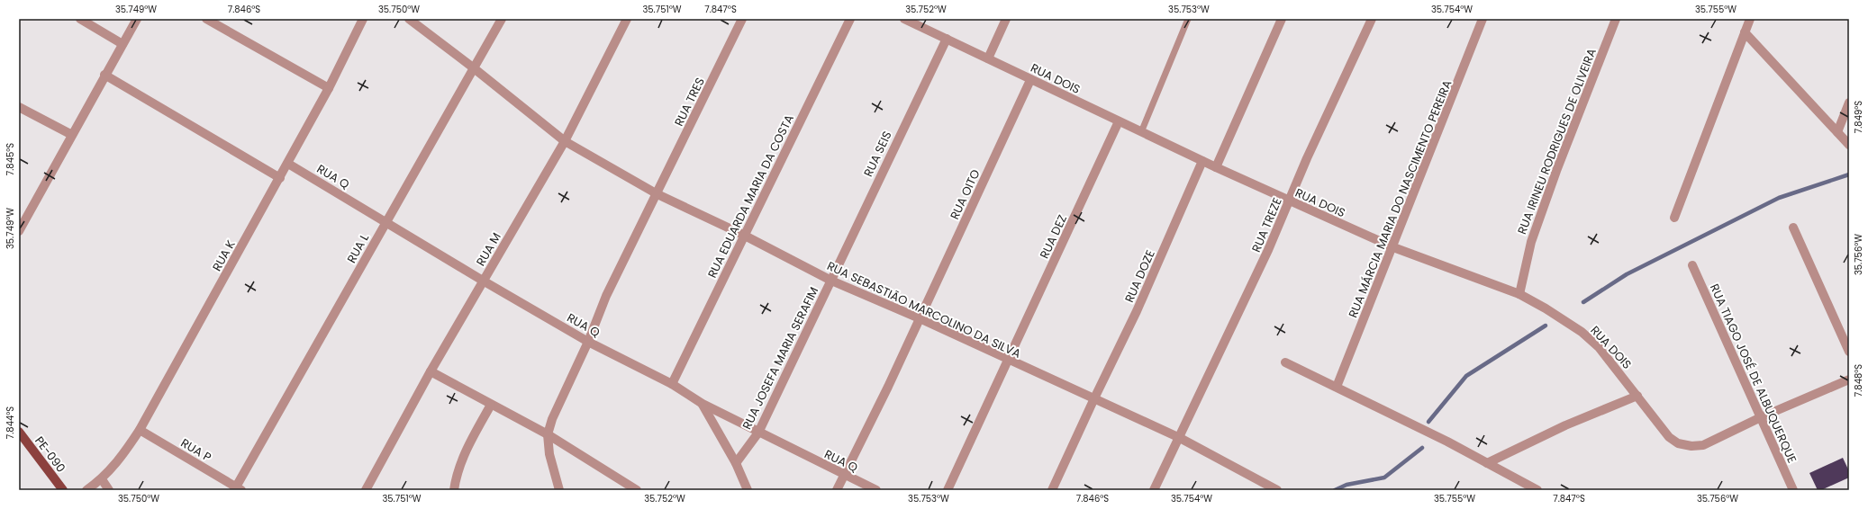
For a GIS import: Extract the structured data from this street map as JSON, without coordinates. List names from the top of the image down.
{
  "streets": {
    "main road": ["PE-090"],
    "street": [
      "RUA DOIS",
      "RUA TRES",
      "RUA IRINEU RODRIGUES DE OLIVEIRA",
      "RUA SEIS",
      "RUA Q",
      "RUA OITO",
      "RUA EDUARDA MARIA DA COSTA",
      "RUA MÁRCIA MARIA DO NASCIMENTO PEREIRA",
      "RUA TREZE",
      "RUA DEZ",
      "RUA L",
      "RUA M",
      "RUA K",
      "RUA DOZE",
      "RUA SEBASTIÃO MARCOLINO DA SILVA",
      "RUA JOSEFA MARIA SERAFIM",
      "RUA TIAGO JOSÉ DE ALBUQUERQUE",
      "RUA P"
    ]
  },
  "crossings": [
    ["RUA DOIS", "RUA IRINEU RODRIGUES DE OLIVEIRA"],
    ["RUA DOIS", "RUA SEIS"],
    ["RUA DOIS", "RUA OITO"],
    ["RUA DOIS", "RUA MÁRCIA MARIA DO NASCIMENTO PEREIRA"],
    ["RUA DOIS", "RUA TREZE"],
    ["RUA DOIS", "RUA DEZ"],
    ["RUA DOIS", "RUA DOZE"],
    ["RUA DOIS", "RUA TIAGO JOSÉ DE ALBUQUERQUE"],
    ["RUA TRES", "RUA Q"],
    ["RUA TRES", "RUA SEBASTIÃO MARCOLINO DA SILVA"],
    ["RUA SEIS", "RUA SEBASTIÃO MARCOLINO DA SILVA"],
    ["RUA SEIS", "RUA JOSEFA MARIA SERAFIM"],
    ["RUA Q", "RUA OITO"],
    ["RUA Q", "RUA EDUARDA MARIA DA COSTA"],
    ["RUA Q", "RUA L"],
    ["RUA Q", "RUA M"],
    ["RUA Q", "RUA K"],
    ["RUA Q", "RUA JOSEFA MARIA SERAFIM"],
    ["RUA OITO", "RUA SEBASTIÃO MARCOLINO DA SILVA"],
    ["RUA EDUARDA MARIA DA COSTA", "RUA SEBASTIÃO MARCOLINO DA SILVA"],
    ["RUA TREZE", "RUA SEBASTIÃO MARCOLINO DA SILVA"],
    ["RUA DEZ", "RUA SEBASTIÃO MARCOLINO DA SILVA"],
    ["RUA L", "RUA SEBASTIÃO MARCOLINO DA SILVA"],
    ["RUA L", "RUA P"],
    ["RUA M", "RUA SEBASTIÃO MARCOLINO DA SILVA"],
    ["RUA K", "RUA P"],
    ["RUA DOZE", "RUA SEBASTIÃO MARCOLINO DA SILVA"],
    ["RUA SEBASTIÃO MARCOLINO DA SILVA", "RUA JOSEFA MARIA SERAFIM"]
  ],
  "coordinates": [
    "35.749°W",
    "7.846°S",
    "35.750°W",
    "35.751°W",
    "7.847°S",
    "35.752°W",
    "35.753°W",
    "35.754°W",
    "35.755°W",
    "7.849°S",
    "7.845°S",
    "35.756°W",
    "7.848°S",
    "7.844°S"
  ]
}
